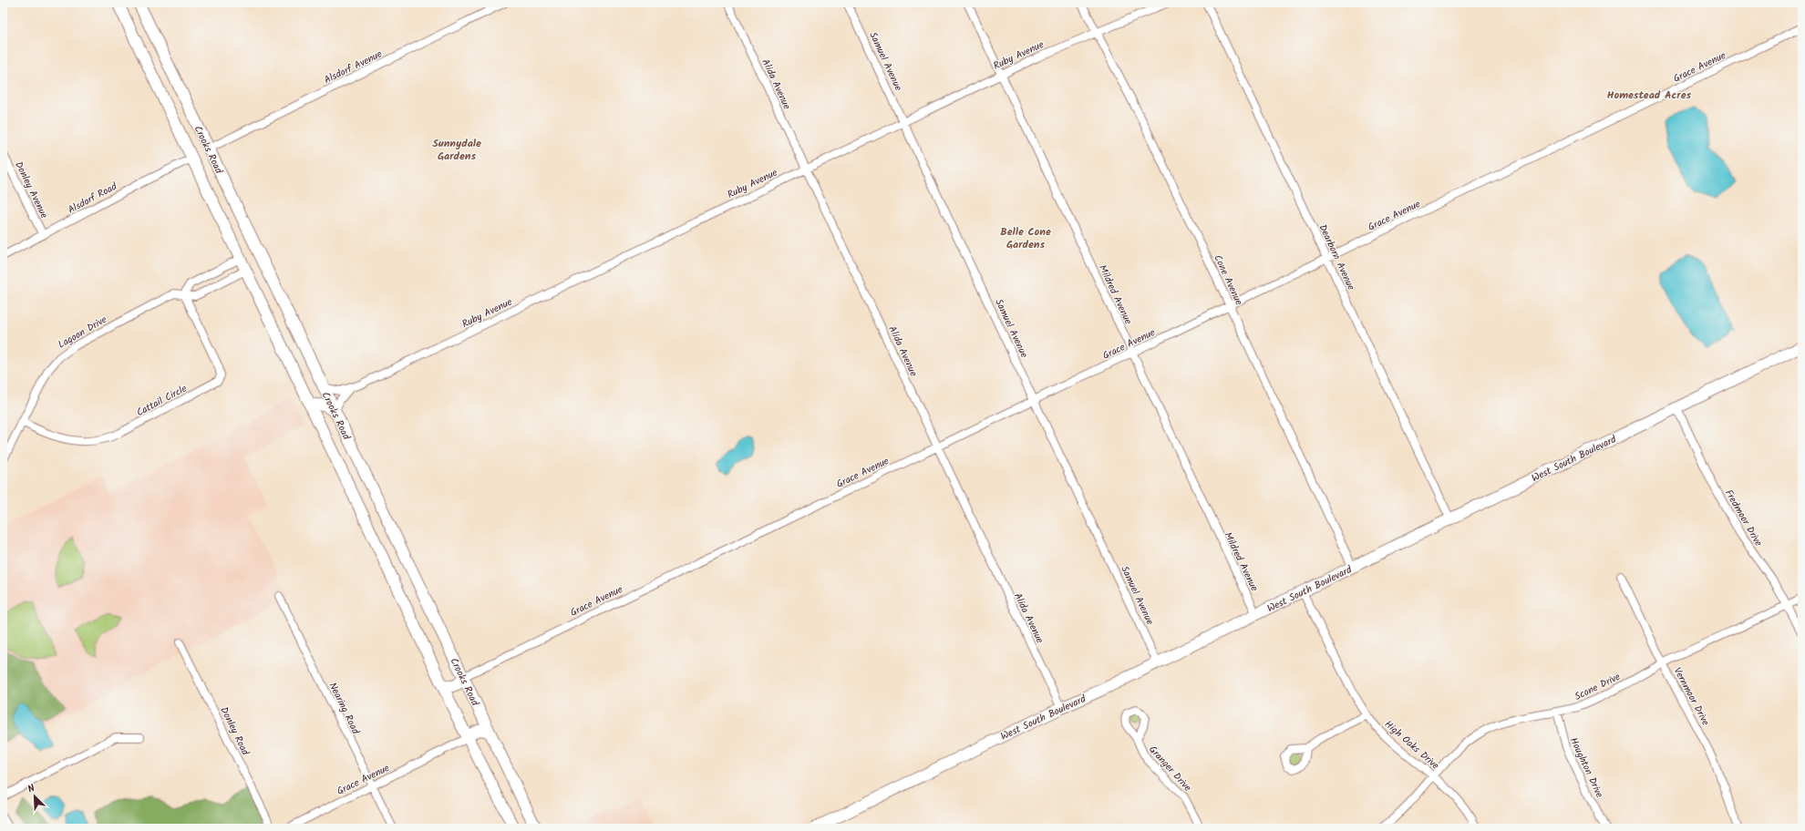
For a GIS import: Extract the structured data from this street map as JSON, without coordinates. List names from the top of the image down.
{
  "streets": {
    "main road": ["Crooks Road", "West South Boulevard"],
    "street": [
      "Ruby Avenue",
      "Samuel Avenue",
      "Alsdorf Avenue",
      "Grace Avenue",
      "Alida Avenue",
      "Donley Avenue",
      "Alsdorf Road",
      "Dearborn Avenue",
      "Cone Avenue",
      "Mildred Avenue",
      "Lagoon Drive",
      "Cattail Circle",
      "Fredmoor Drive",
      "Scone Drive",
      "Vernmoor Drive",
      "Nearing Road",
      "Donley Road",
      "High Oaks Drive",
      "Houghton Drive",
      "Granger Drive"
    ]
  },
  "crossings": [
    ["Ruby Avenue", "Samuel Avenue"],
    ["Ruby Avenue", "Alida Avenue"],
    ["Ruby Avenue", "Crooks Road"],
    ["Ruby Avenue", "Cone Avenue"],
    ["Ruby Avenue", "Mildred Avenue"],
    ["Samuel Avenue", "Grace Avenue"],
    ["Samuel Avenue", "West South Boulevard"],
    ["Alsdorf Avenue", "Crooks Road"],
    ["Grace Avenue", "Alida Avenue"],
    ["Grace Avenue", "Crooks Road"],
    ["Grace Avenue", "Dearborn Avenue"],
    ["Grace Avenue", "Cone Avenue"],
    ["Grace Avenue", "Mildred Avenue"],
    ["Grace Avenue", "Nearing Road"],
    ["Alida Avenue", "West South Boulevard"],
    ["Crooks Road", "Alsdorf Road"],
    ["Crooks Road", "Lagoon Drive"],
    ["Donley Avenue", "Alsdorf Road"],
    ["Dearborn Avenue", "West South Boulevard"],
    ["Cone Avenue", "West South Boulevard"],
    ["Mildred Avenue", "West South Boulevard"],
    ["Lagoon Drive", "Cattail Circle"],
    ["West South Boulevard", "Fredmoor Drive"],
    ["West South Boulevard", "High Oaks Drive"],
    ["Fredmoor Drive", "Scone Drive"],
    ["Scone Drive", "Vernmoor Drive"],
    ["Scone Drive", "High Oaks Drive"],
    ["Scone Drive", "Houghton Drive"]
  ],
  "districts": ["Homestead Acres", "Sunnydale Gardens", "Belle Cone Gardens"],
  "north": "top left"
}
